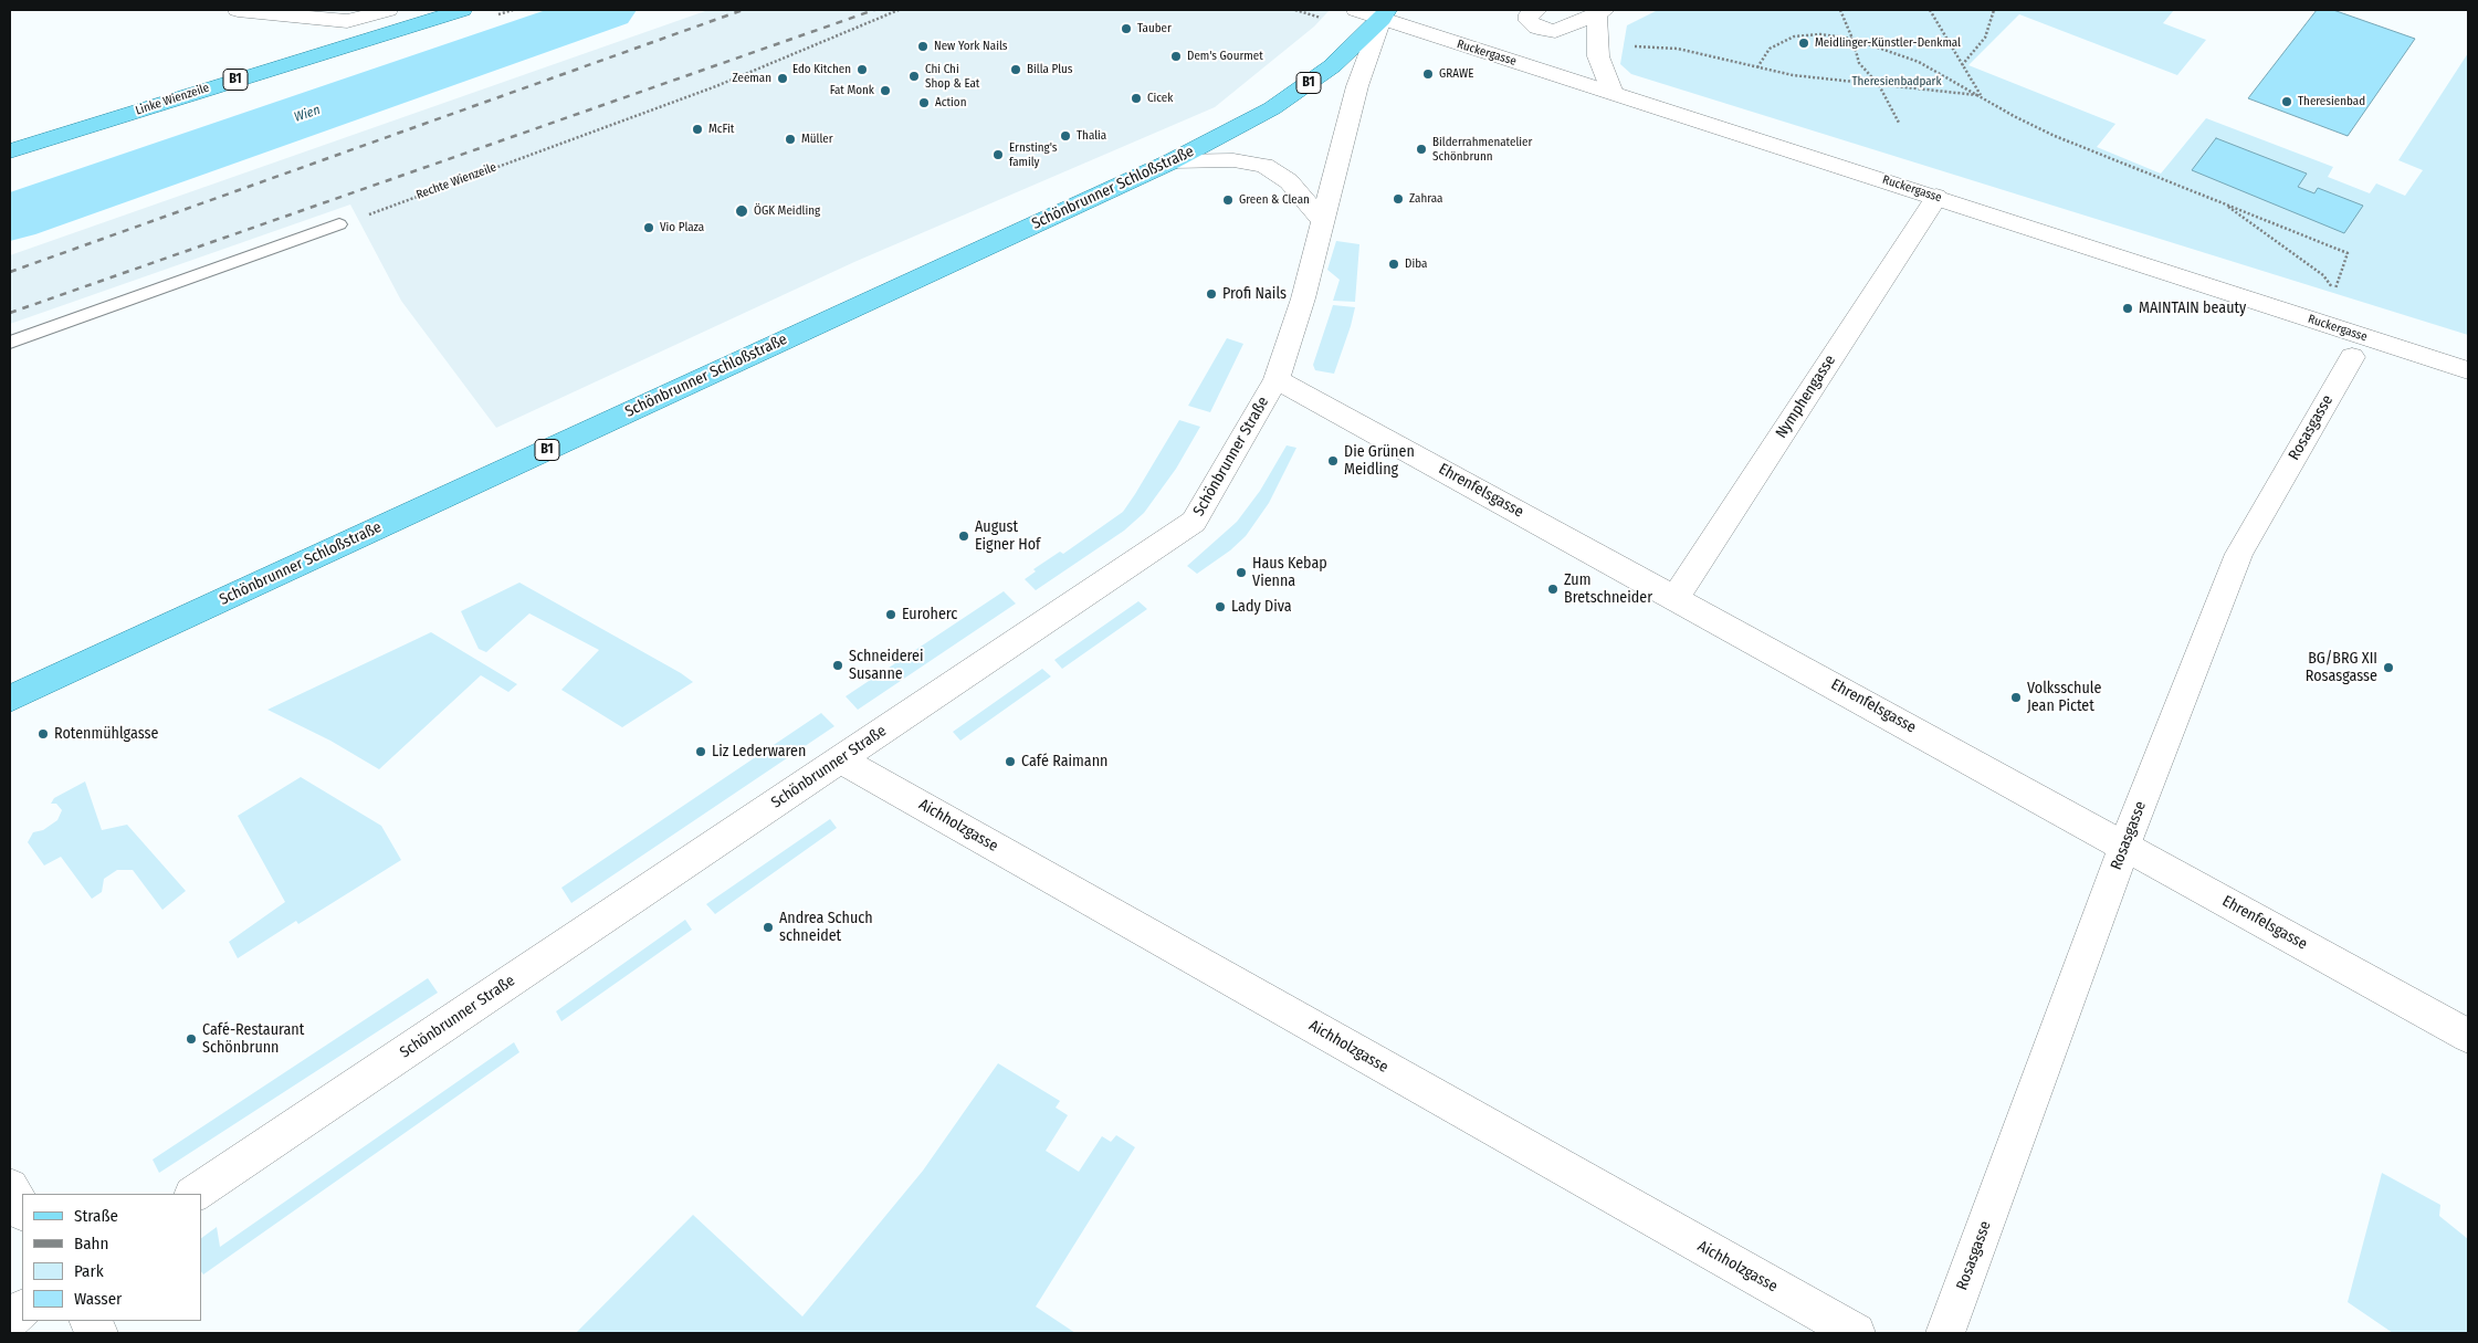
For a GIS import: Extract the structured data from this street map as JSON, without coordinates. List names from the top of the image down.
{
  "streets": {
    "main road": ["B1", "Linke Wienzeile", "Schönbrunner Schloßstraße"],
    "street": [
      "Ruckergasse",
      "Nymphengasse",
      "Rosasgasse",
      "Schönbrunner Straße",
      "Ehrenfelsgasse",
      "Aichholzgasse"
    ],
    "path": ["Rechte Wienzeile"]
  },
  "crossings": [
    ["Ruckergasse", "Schönbrunner Schloßstraße"],
    ["Ruckergasse", "Nymphengasse"],
    ["Ruckergasse", "Schönbrunner Straße"],
    ["Schönbrunner Schloßstraße", "Schönbrunner Straße"],
    ["Nymphengasse", "Ehrenfelsgasse"],
    ["Rosasgasse", "Ehrenfelsgasse"],
    ["Schönbrunner Straße", "Ehrenfelsgasse"],
    ["Schönbrunner Straße", "Aichholzgasse"]
  ],
  "water": ["Wien"],
  "parks": ["Theresienbadpark"],
  "places": [
    "Tauber",
    "Meidlinger-Künstler-Denkmal",
    "New York Nails",
    "Dem's Gourmet",
    "Edo Kitchen",
    "Billa Plus",
    "GRAWE",
    "Chi Chi Shop & Eat",
    "Zeeman",
    "Fat Monk",
    "Cicek",
    "Theresienbad",
    "Action",
    "McFit",
    "Thalia",
    "Müller",
    "Bilderrahmenatelier Schönbrunn",
    "Ernsting's family",
    "Zahraa",
    "Green & Clean",
    "ÖGK Meidling",
    "Vio Plaza",
    "Diba",
    "Profi Nails",
    "MAINTAIN beauty",
    "Die Grünen Meidling",
    "August Eigner Hof",
    "Haus Kebap Vienna",
    "Zum Bretschneider",
    "Lady Diva",
    "Euroherc",
    "Schneiderei Susanne",
    "BG/BRG XII Rosasgasse",
    "Volksschule Jean Pictet",
    "Rotenmühlgasse",
    "Liz Lederwaren",
    "Café Raimann",
    "Andrea Schuch schneidet",
    "Café-Restaurant Schönbrunn"
  ],
  "legend": [
    "Straße",
    "Bahn",
    "Park",
    "Wasser"
  ]
}
